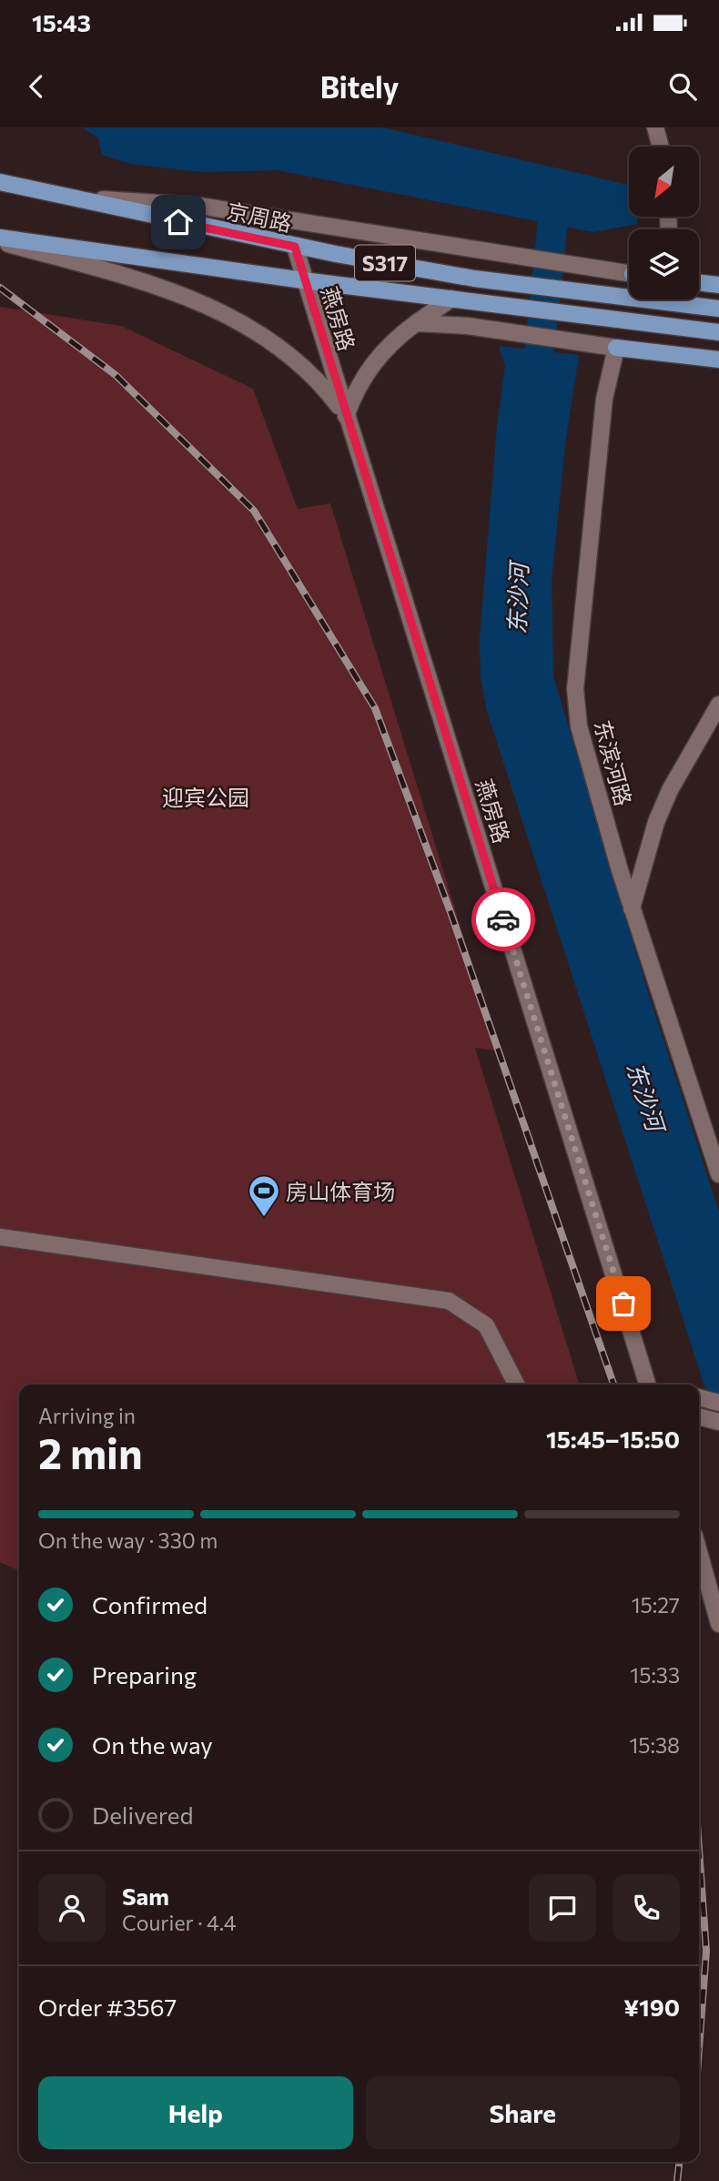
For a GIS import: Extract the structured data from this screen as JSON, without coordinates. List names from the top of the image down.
{
  "streets": {
    "main road": ["京周路", "S317"],
    "street": ["燕房路", "东滨河路"]
  },
  "crossings": [
    ["京周路", "燕房路"],
    ["S317", "燕房路"]
  ],
  "water": ["东沙河"],
  "parks": ["迎宾公园"],
  "places": {
    "sports": ["房山体育场"]
  },
  "north": "bottom left",
  "page": {
    "status": "15:43",
    "header": "Bitely",
    "heading": ["2 min", "Arriving in", "15:45–15:50"],
    "panel": [
      "Sam",
      "Courier · 4.4",
      "Order #3567",
      "¥190"
    ],
    "bar": "On the way · 330 m",
    "list": [
      ["Confirmed", "15:27"],
      ["Preparing", "15:33"],
      ["On the way", "15:38"],
      "Delivered"
    ],
    "buttons": ["Help", "Share"]
  }
}
